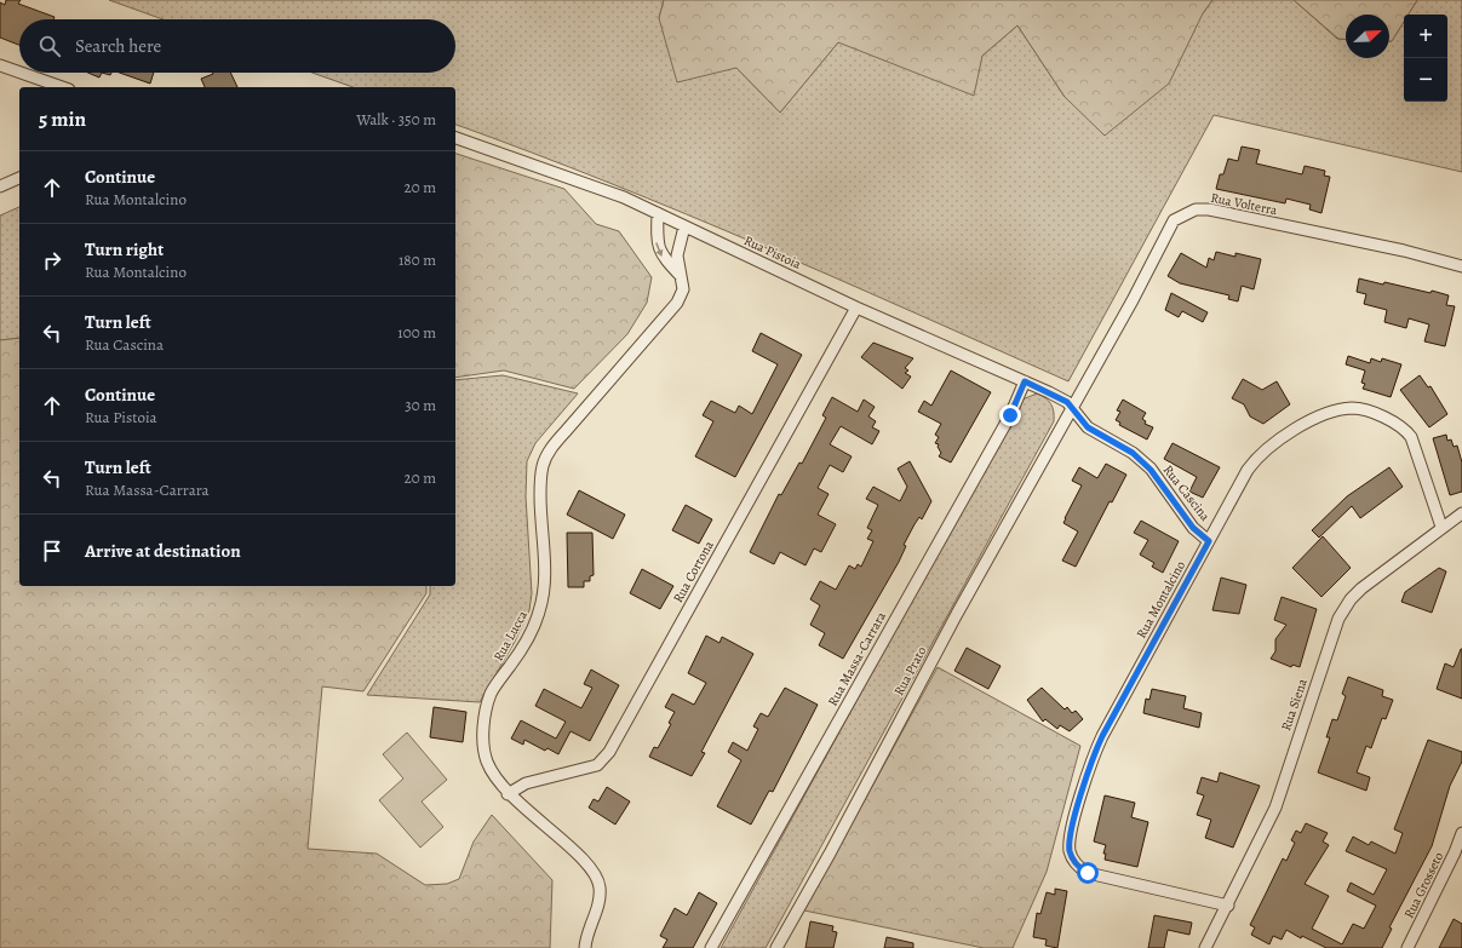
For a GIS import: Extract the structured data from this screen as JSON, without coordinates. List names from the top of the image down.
{
  "streets": {
    "street": [
      "Rua Volterra",
      "Rua Pistoia",
      "Rua Cascina",
      "Rua Cortona",
      "Rua Montalcino",
      "Rua Lucca",
      "Rua Massa-Carrara",
      "Rua Prato",
      "Rua Siena",
      "Rua Grosseto"
    ]
  },
  "crossings": [
    ["Rua Volterra", "Rua Pistoia"],
    ["Rua Volterra", "Rua Cascina"],
    ["Rua Volterra", "Rua Prato"],
    ["Rua Pistoia", "Rua Cascina"],
    ["Rua Pistoia", "Rua Cortona"],
    ["Rua Pistoia", "Rua Lucca"],
    ["Rua Pistoia", "Rua Massa-Carrara"],
    ["Rua Pistoia", "Rua Prato"],
    ["Rua Cascina", "Rua Montalcino"],
    ["Rua Cascina", "Rua Prato"],
    ["Rua Cortona", "Rua Lucca"],
    ["Rua Montalcino", "Rua Siena"]
  ],
  "north": "top right",
  "page": {
    "map_buttons": ["+", "−"],
    "search": "Search here",
    "heading": ["5 min", "Walk · 350 m"],
    "list": [
      ["Continue", "Rua Montalcino", "20 m"],
      ["Turn right", "Rua Montalcino", "180 m"],
      ["Turn left", "Rua Cascina", "100 m"],
      ["Continue", "Rua Pistoia", "30 m"],
      ["Turn left", "Rua Massa-Carrara", "20 m"],
      "Arrive at destination"
    ]
  }
}
